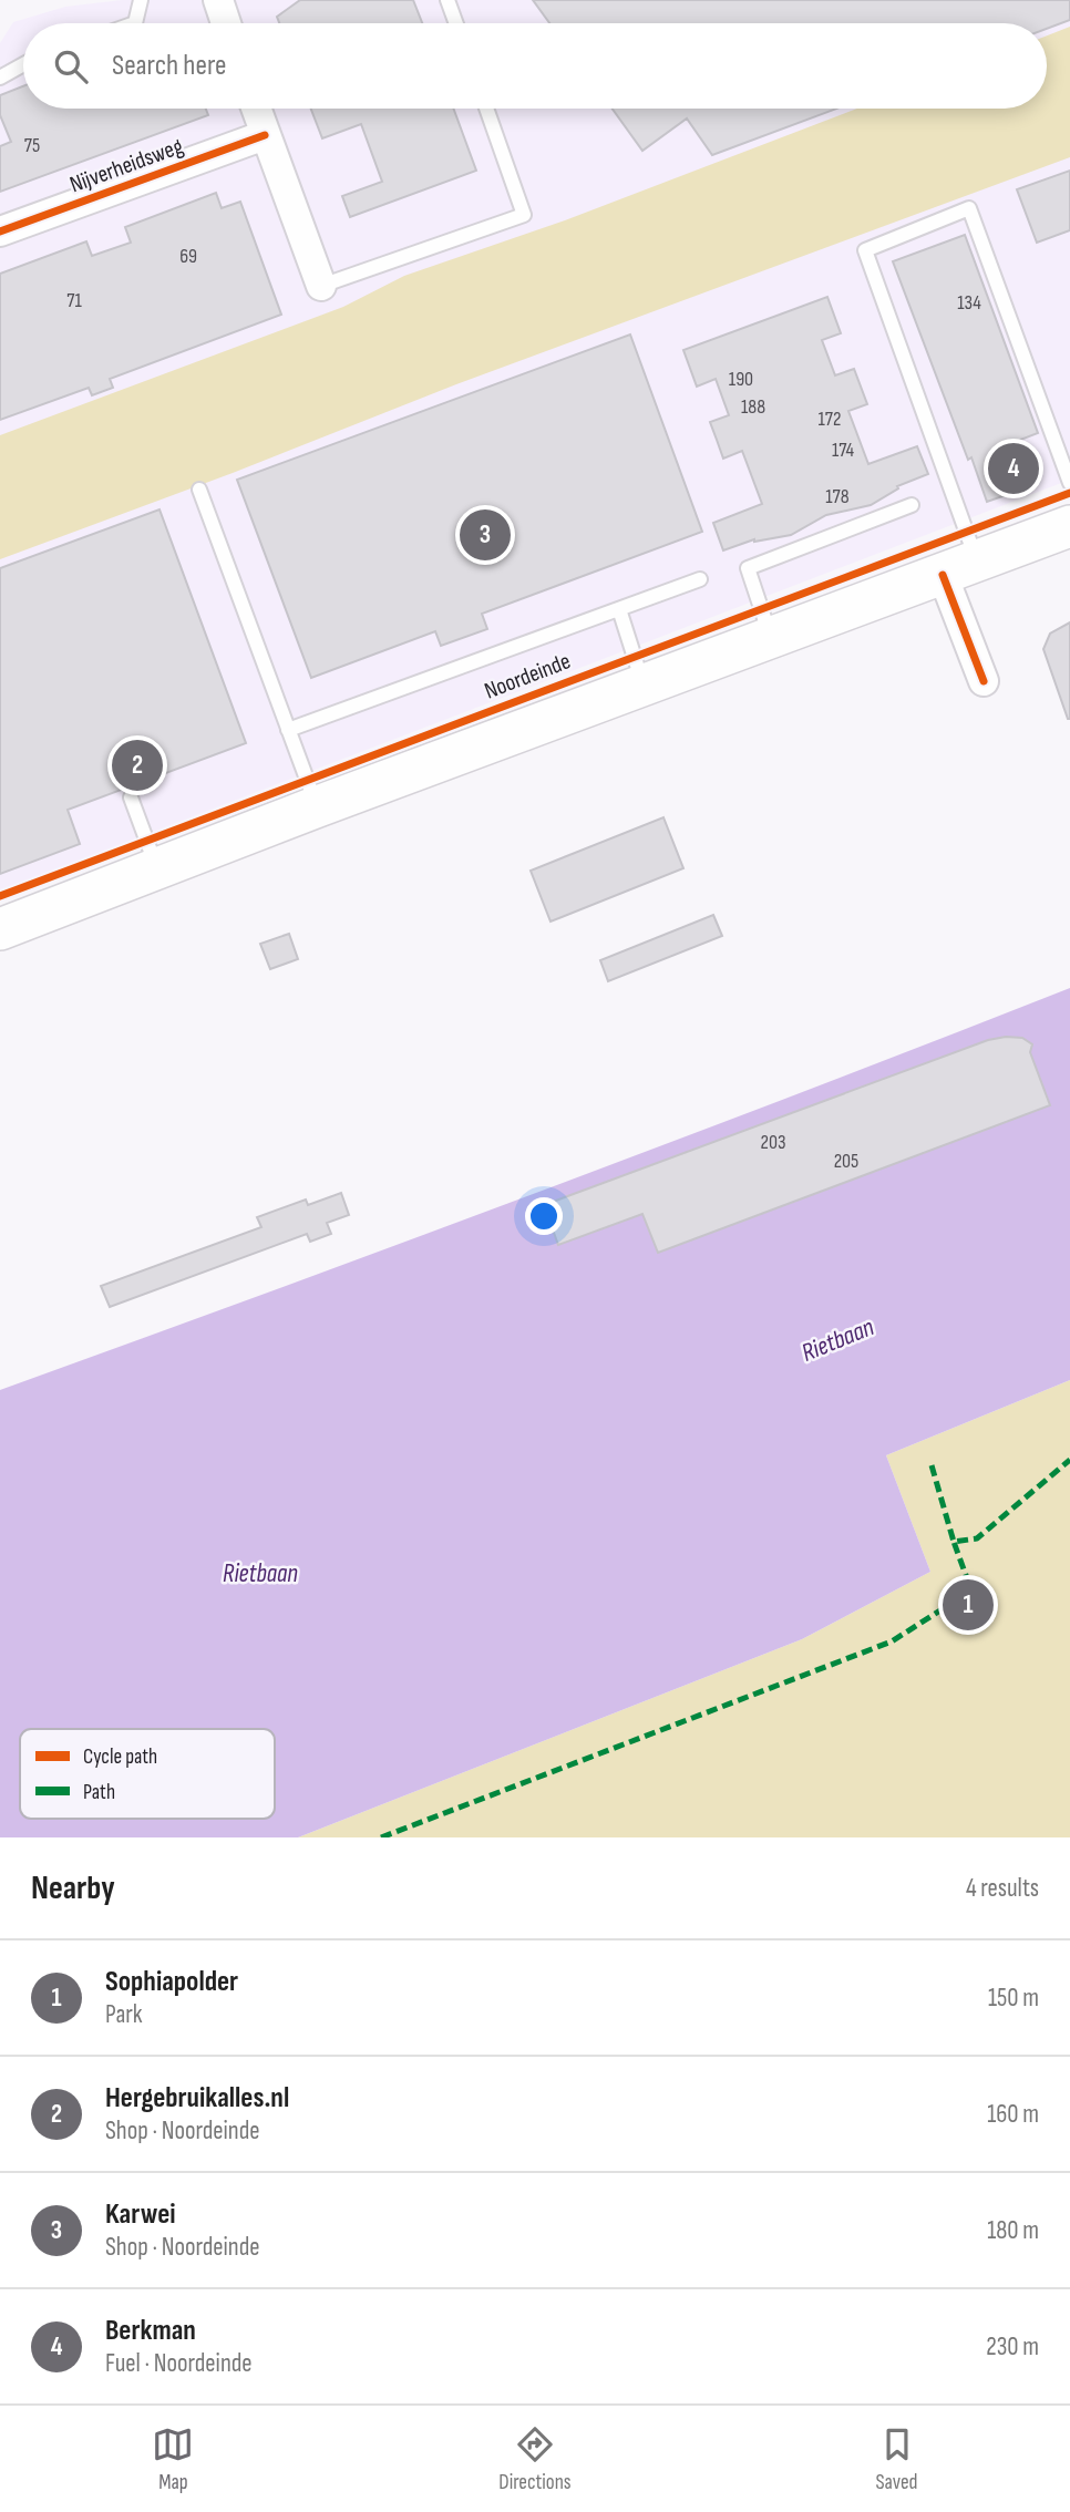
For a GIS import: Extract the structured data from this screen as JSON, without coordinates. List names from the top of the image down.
{
  "streets": {
    "street": ["Nijverheidsweg"],
    "cycle path": ["Noordeinde"]
  },
  "water": ["Rietbaan"],
  "house_numbers": [
    "75",
    "69",
    "71",
    "134",
    "190",
    "188",
    "172",
    "174",
    "178",
    "203",
    "205"
  ],
  "legend": ["Cycle path", "Path"],
  "page": {
    "search": "Search here",
    "pins": [
      "4",
      "3",
      "2",
      "1"
    ],
    "heading": ["Nearby", "4 results"],
    "list": [
      {
        "mark": "1",
        "name": "Sophiapolder",
        "note": "Park",
        "value": "150 m"
      },
      {
        "mark": "2",
        "name": "Hergebruikalles.nl",
        "note": "Shop · Noordeinde",
        "value": "160 m"
      },
      {
        "mark": "3",
        "name": "Karwei",
        "note": "Shop · Noordeinde",
        "value": "180 m"
      },
      {
        "mark": "4",
        "name": "Berkman",
        "note": "Fuel · Noordeinde",
        "value": "230 m"
      }
    ],
    "nav": ["Map", "Directions", "Saved"]
  }
}
